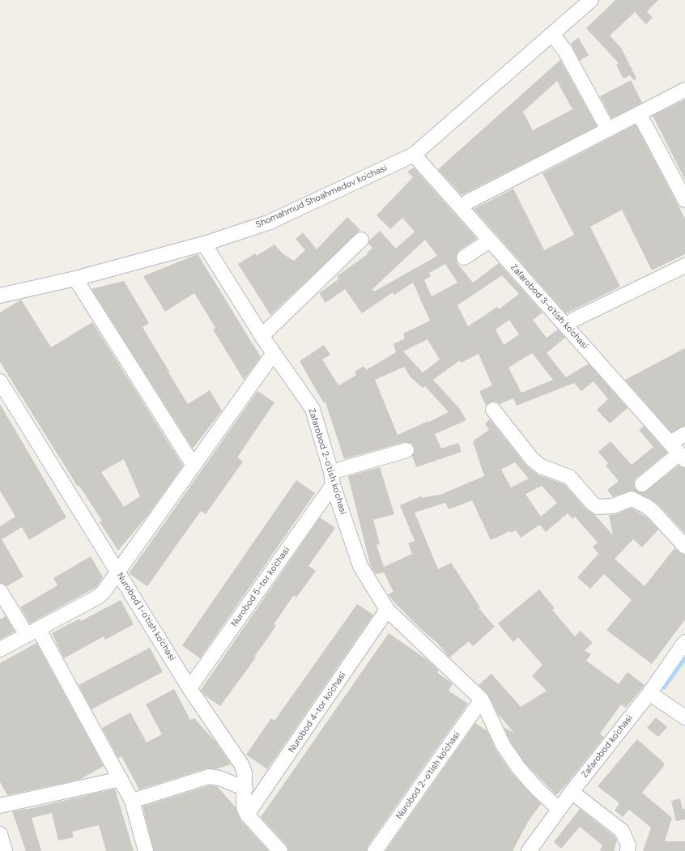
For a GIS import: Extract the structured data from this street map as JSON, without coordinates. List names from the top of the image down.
{
  "streets": {
    "street": [
      "Shomahmud Shoahmedov ko'chasi",
      "Zafarobod 3-o'tish ko'chasi",
      "Zafarobod 2-o'tish ko'chasi",
      "Nurobod 5-tor ko'chasi",
      "Nurobod 1-o'tish ko'chasi",
      "Nurobod 4-tor ko'chasi",
      "Zafarobod ko'chasi",
      "Nurobod 2-o'tish ko'chasi"
    ]
  },
  "crossings": [
    ["Shomahmud Shoahmedov ko'chasi", "Zafarobod 3-o'tish ko'chasi"],
    ["Shomahmud Shoahmedov ko'chasi", "Zafarobod 2-o'tish ko'chasi"],
    ["Zafarobod 2-o'tish ko'chasi", "Nurobod 5-tor ko'chasi"],
    ["Zafarobod 2-o'tish ko'chasi", "Nurobod 4-tor ko'chasi"],
    ["Zafarobod 2-o'tish ko'chasi", "Zafarobod ko'chasi"],
    ["Zafarobod 2-o'tish ko'chasi", "Nurobod 2-o'tish ko'chasi"],
    ["Nurobod 5-tor ko'chasi", "Nurobod 1-o'tish ko'chasi"],
    ["Nurobod 1-o'tish ko'chasi", "Nurobod 4-tor ko'chasi"]
  ]
}
